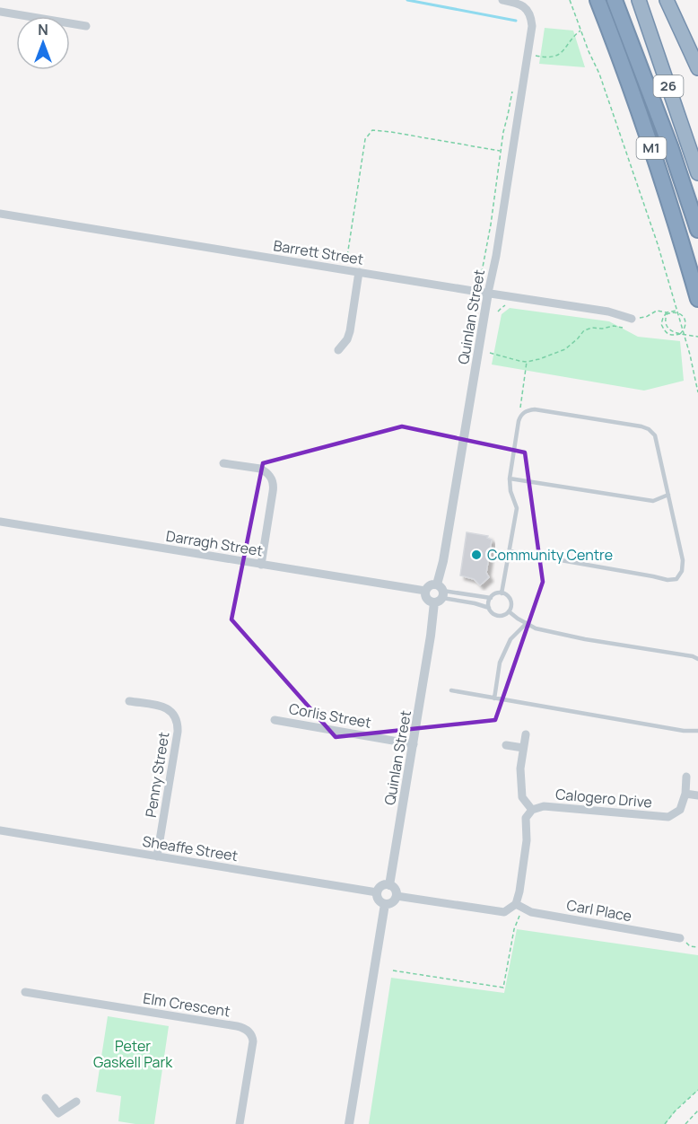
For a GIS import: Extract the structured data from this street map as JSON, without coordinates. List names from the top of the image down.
{
  "streets": {
    "highway": ["26", "M1"],
    "street": [
      "Barrett Street",
      "Quinlan Street",
      "Darragh Street",
      "Corlis Street",
      "Penny Street",
      "Calogero Drive",
      "Sheaffe Street",
      "Carl Place",
      "Elm Crescent"
    ]
  },
  "crossings": [
    ["Barrett Street", "Quinlan Street"],
    ["Quinlan Street", "Corlis Street"],
    ["Quinlan Street", "Sheaffe Street"],
    ["Penny Street", "Sheaffe Street"]
  ],
  "parks": ["Peter Gaskell Park"],
  "places": ["Community Centre"],
  "north": "top"
}
